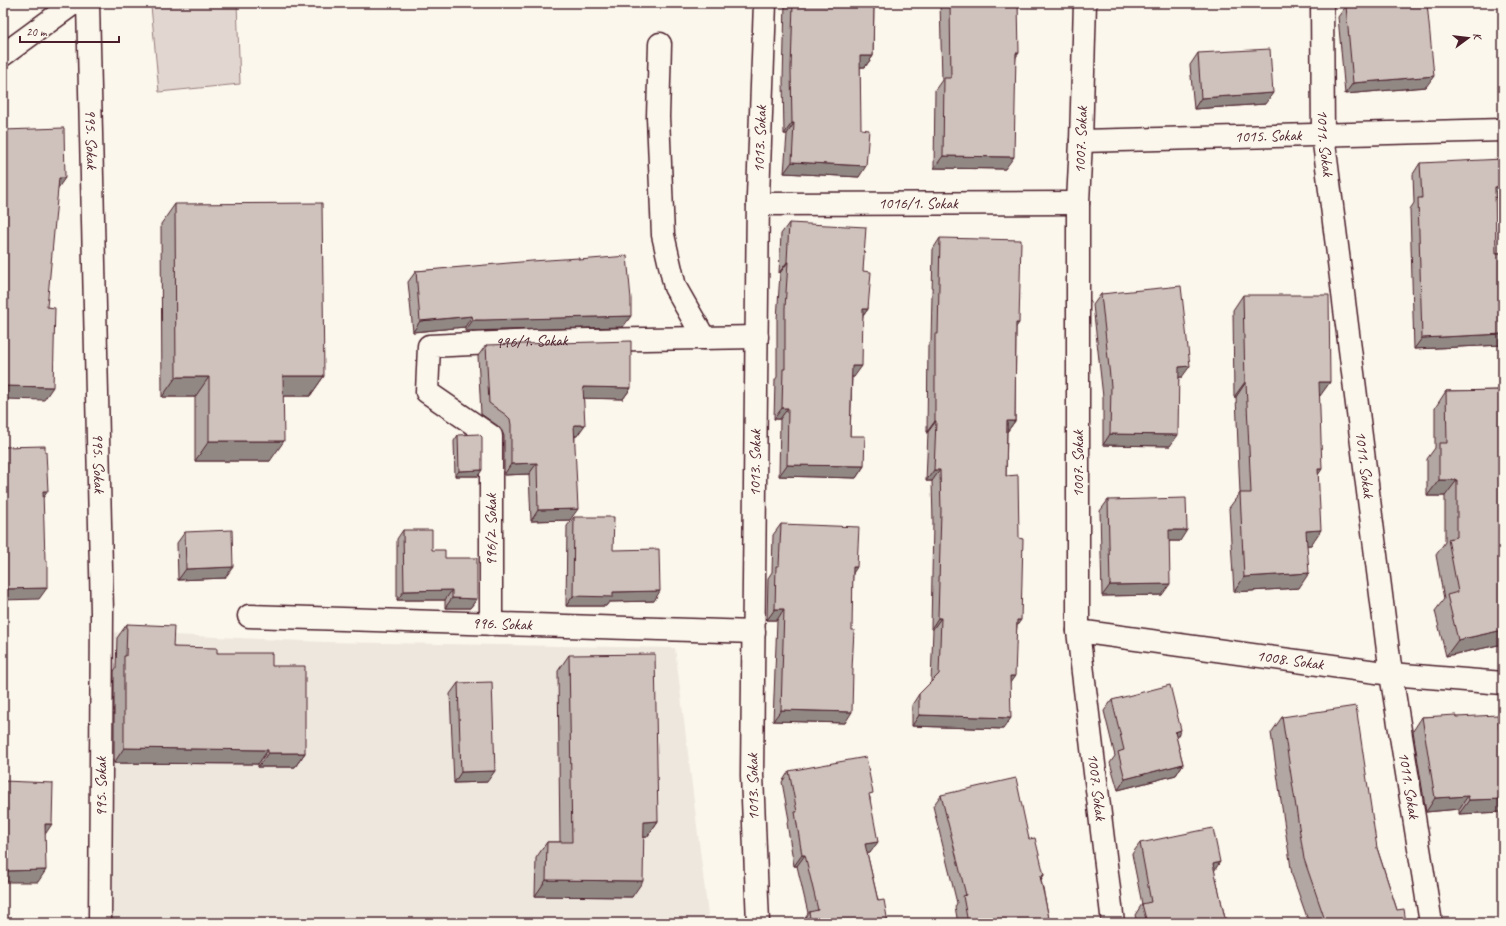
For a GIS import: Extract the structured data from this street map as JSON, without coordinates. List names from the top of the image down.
{
  "streets": {
    "street": [
      "1015. Sokak",
      "995. Sokak",
      "1013. Sokak",
      "1007. Sokak",
      "1011. Sokak",
      "1016/1. Sokak",
      "996/1. Sokak",
      "996/2. Sokak",
      "996. Sokak",
      "1008. Sokak"
    ]
  },
  "crossings": [
    ["1015. Sokak", "1007. Sokak"],
    ["1015. Sokak", "1011. Sokak"],
    ["1013. Sokak", "1016/1. Sokak"],
    ["1013. Sokak", "996/1. Sokak"],
    ["1013. Sokak", "996. Sokak"],
    ["1007. Sokak", "1016/1. Sokak"],
    ["1007. Sokak", "1008. Sokak"],
    ["1011. Sokak", "1008. Sokak"],
    ["996/1. Sokak", "996/2. Sokak"],
    ["996/2. Sokak", "996. Sokak"]
  ],
  "scale_bar": "20 m",
  "north": "right"
}
